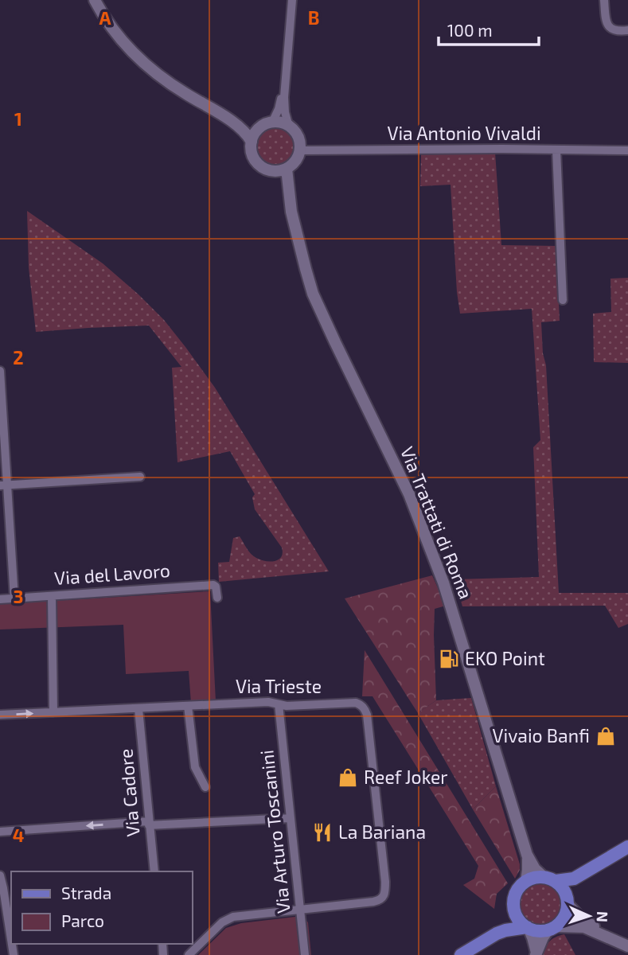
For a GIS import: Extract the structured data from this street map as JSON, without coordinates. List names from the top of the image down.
{
  "streets": {
    "main road": ["Via Trattati di Roma"],
    "street": [
      "Via Antonio Vivaldi",
      "Via del Lavoro",
      "Via Trieste",
      "Via Cadore",
      "Via Arturo Toscanini"
    ]
  },
  "crossings": [
    ["Via Antonio Vivaldi", "Via Trattati di Roma"],
    ["Via Trieste", "Via Cadore"],
    ["Via Trieste", "Via Arturo Toscanini"]
  ],
  "places": {
    "fuel station": ["EKO Point"],
    "shop": ["Vivaio Banfi", "Reef Joker"],
    "restaurant": ["La Bariana"]
  },
  "legend": ["Strada", "Parco"],
  "scale_bar": "100 m",
  "north": "right",
  "grid": {
    "columns": ["A", "B"],
    "rows": [
      "1",
      "2",
      "3",
      "4"
    ]
  }
}
